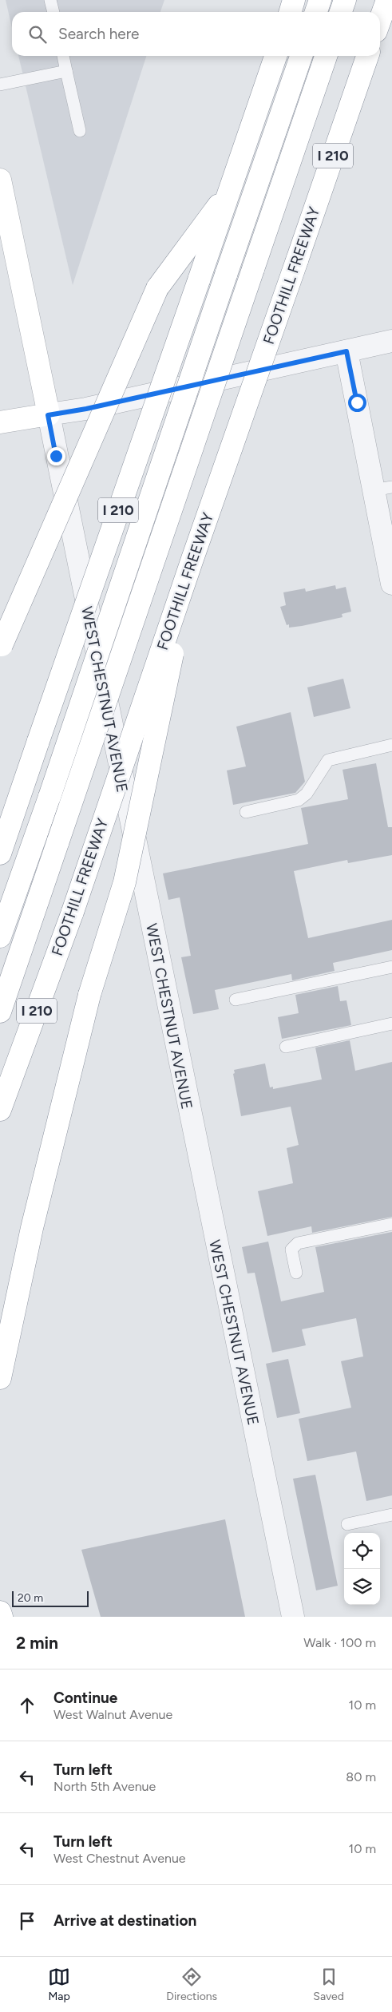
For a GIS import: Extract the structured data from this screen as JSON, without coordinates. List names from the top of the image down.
{
  "streets": {
    "main road": ["I 210", "FOOTHILL FREEWAY"],
    "street": ["WEST CHESTNUT AVENUE"]
  },
  "scale_bar": "20 m",
  "page": {
    "search": "Search here",
    "scale": "20 m",
    "heading": ["2 min", "Walk · 100 m"],
    "list": [
      ["Continue", "West Walnut Avenue", "10 m"],
      ["Turn left", "North 5th Avenue", "80 m"],
      ["Turn left", "West Chestnut Avenue", "10 m"],
      "Arrive at destination"
    ],
    "nav": ["Map", "Directions", "Saved"]
  }
}
